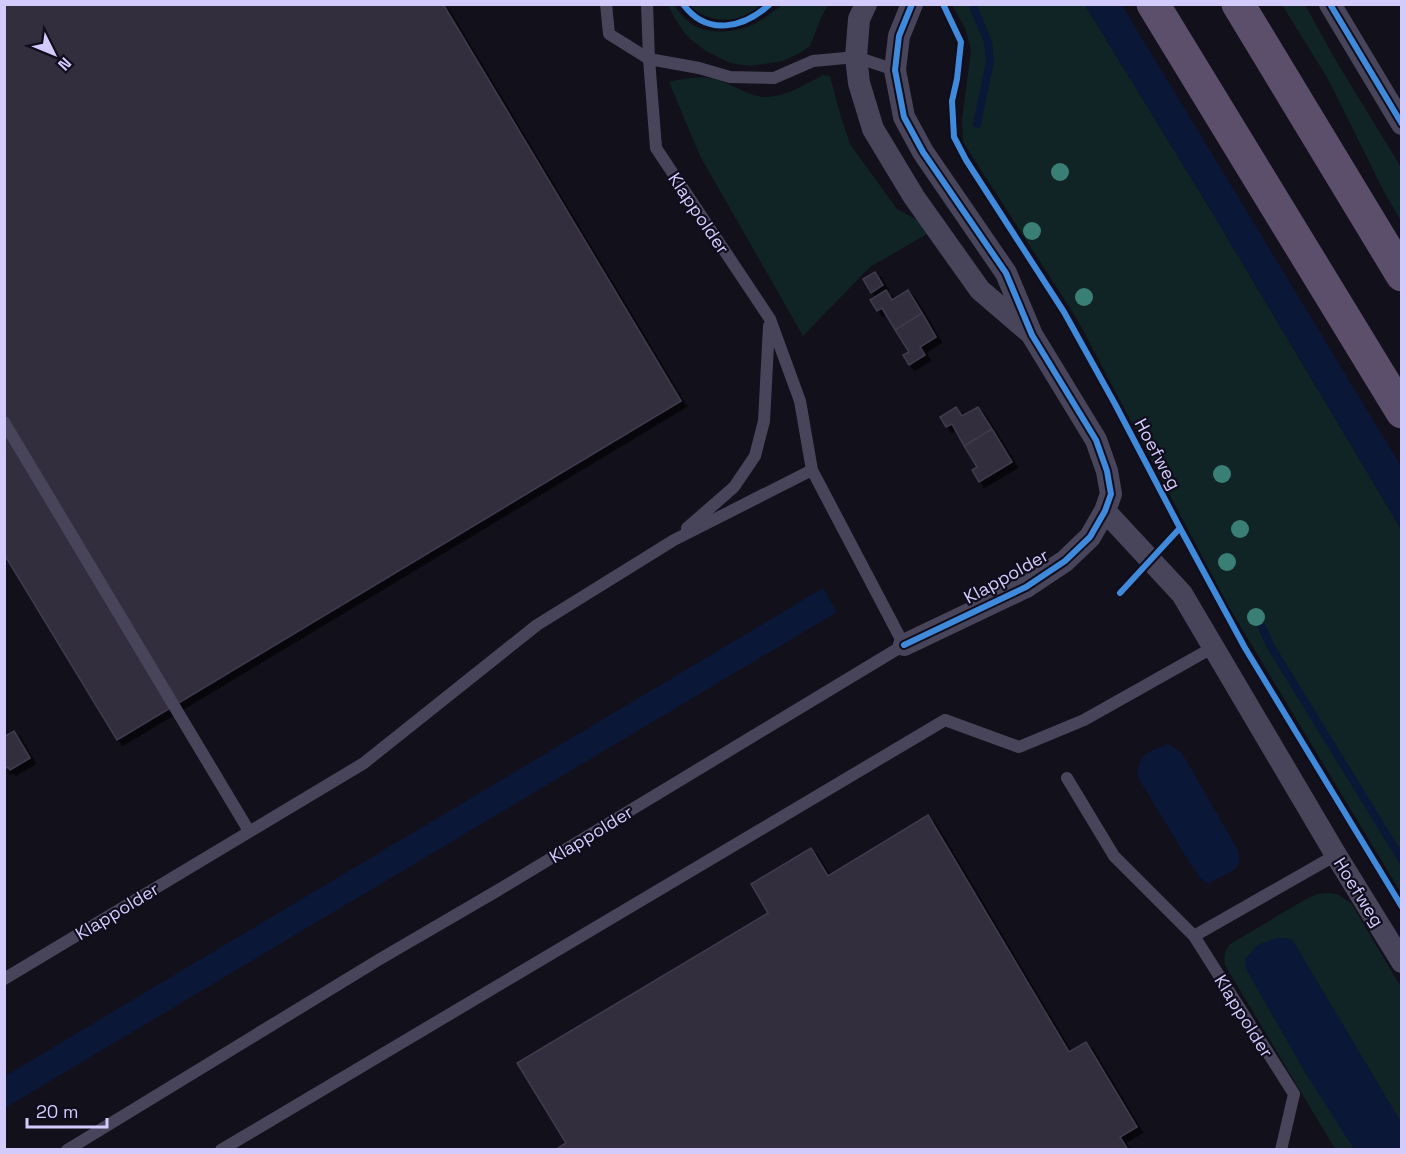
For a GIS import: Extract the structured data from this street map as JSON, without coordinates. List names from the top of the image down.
{
  "streets": {
    "street": ["Klappolder", "Hoefweg"]
  },
  "crossings": [
    ["Klappolder", "Hoefweg"]
  ],
  "scale_bar": "20 m",
  "north": "bottom right"
}
